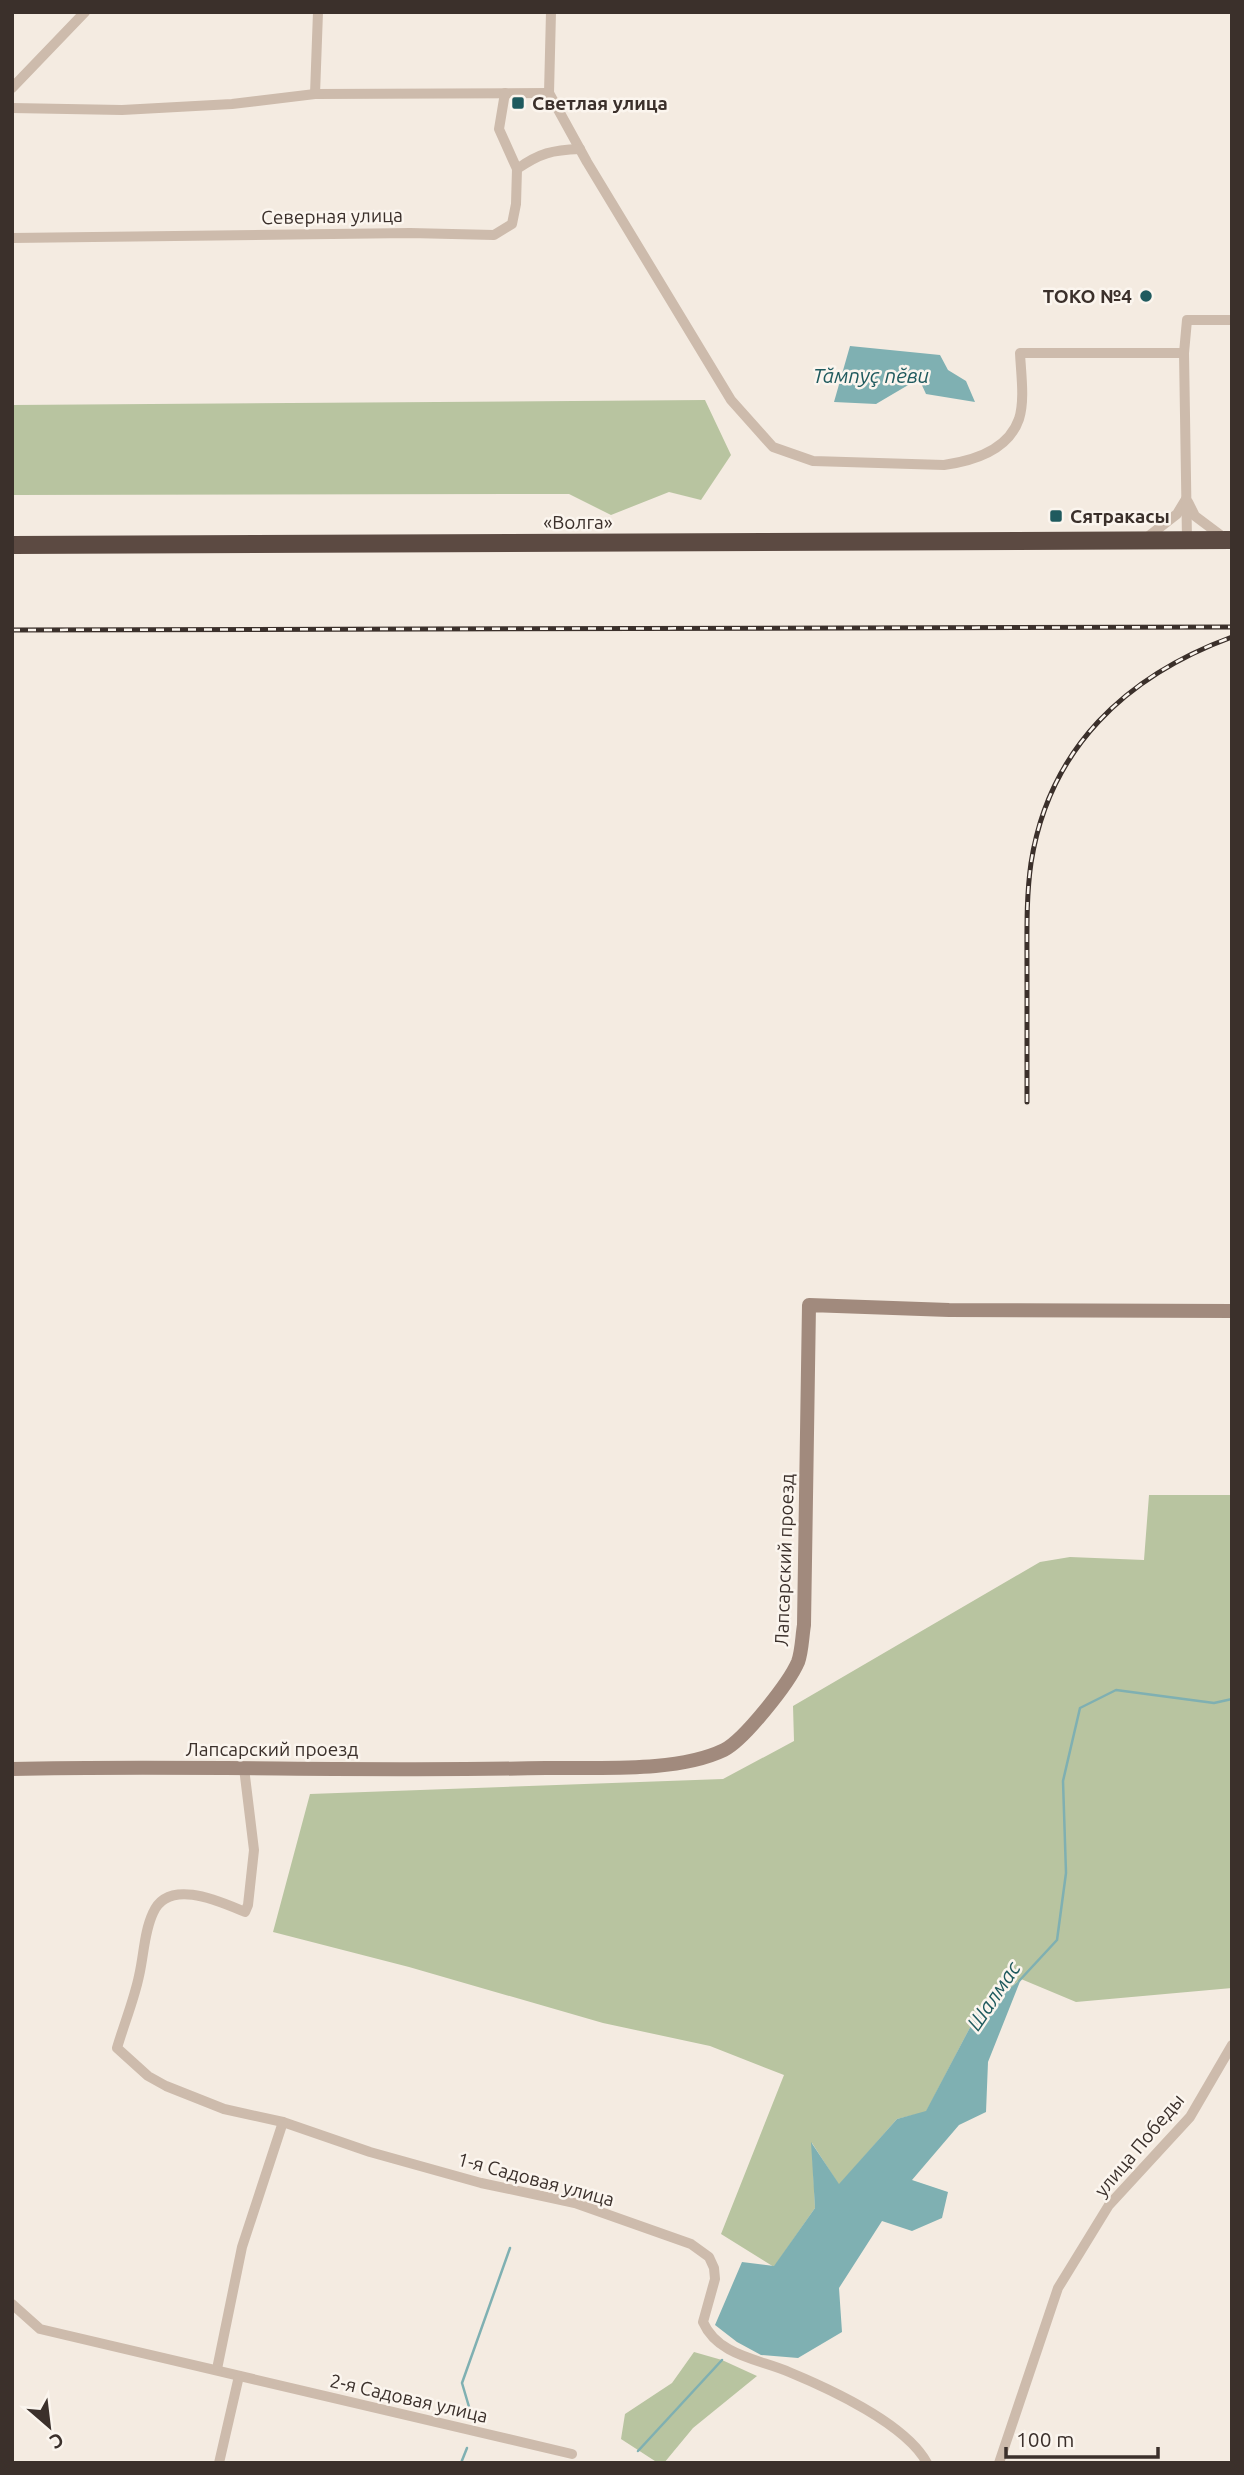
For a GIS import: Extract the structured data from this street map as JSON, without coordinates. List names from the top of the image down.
{
  "streets": {
    "highway": ["«Волга»"],
    "street": [
      "Северная улица",
      "Лапсарский проезд",
      "улица Победы",
      "1-я Садовая улица",
      "2-я Садовая улица"
    ]
  },
  "crossings": [
    ["Лапсарский проезд", "1-я Садовая улица"]
  ],
  "water": ["Тӑмпуҫ пӗви", "Шалмас"],
  "places": {
    "transit": ["Светлая улица", "Сятракасы"],
    "other": ["ТОКО №4"]
  },
  "scale_bar": "100 m",
  "north": "bottom right"
}
